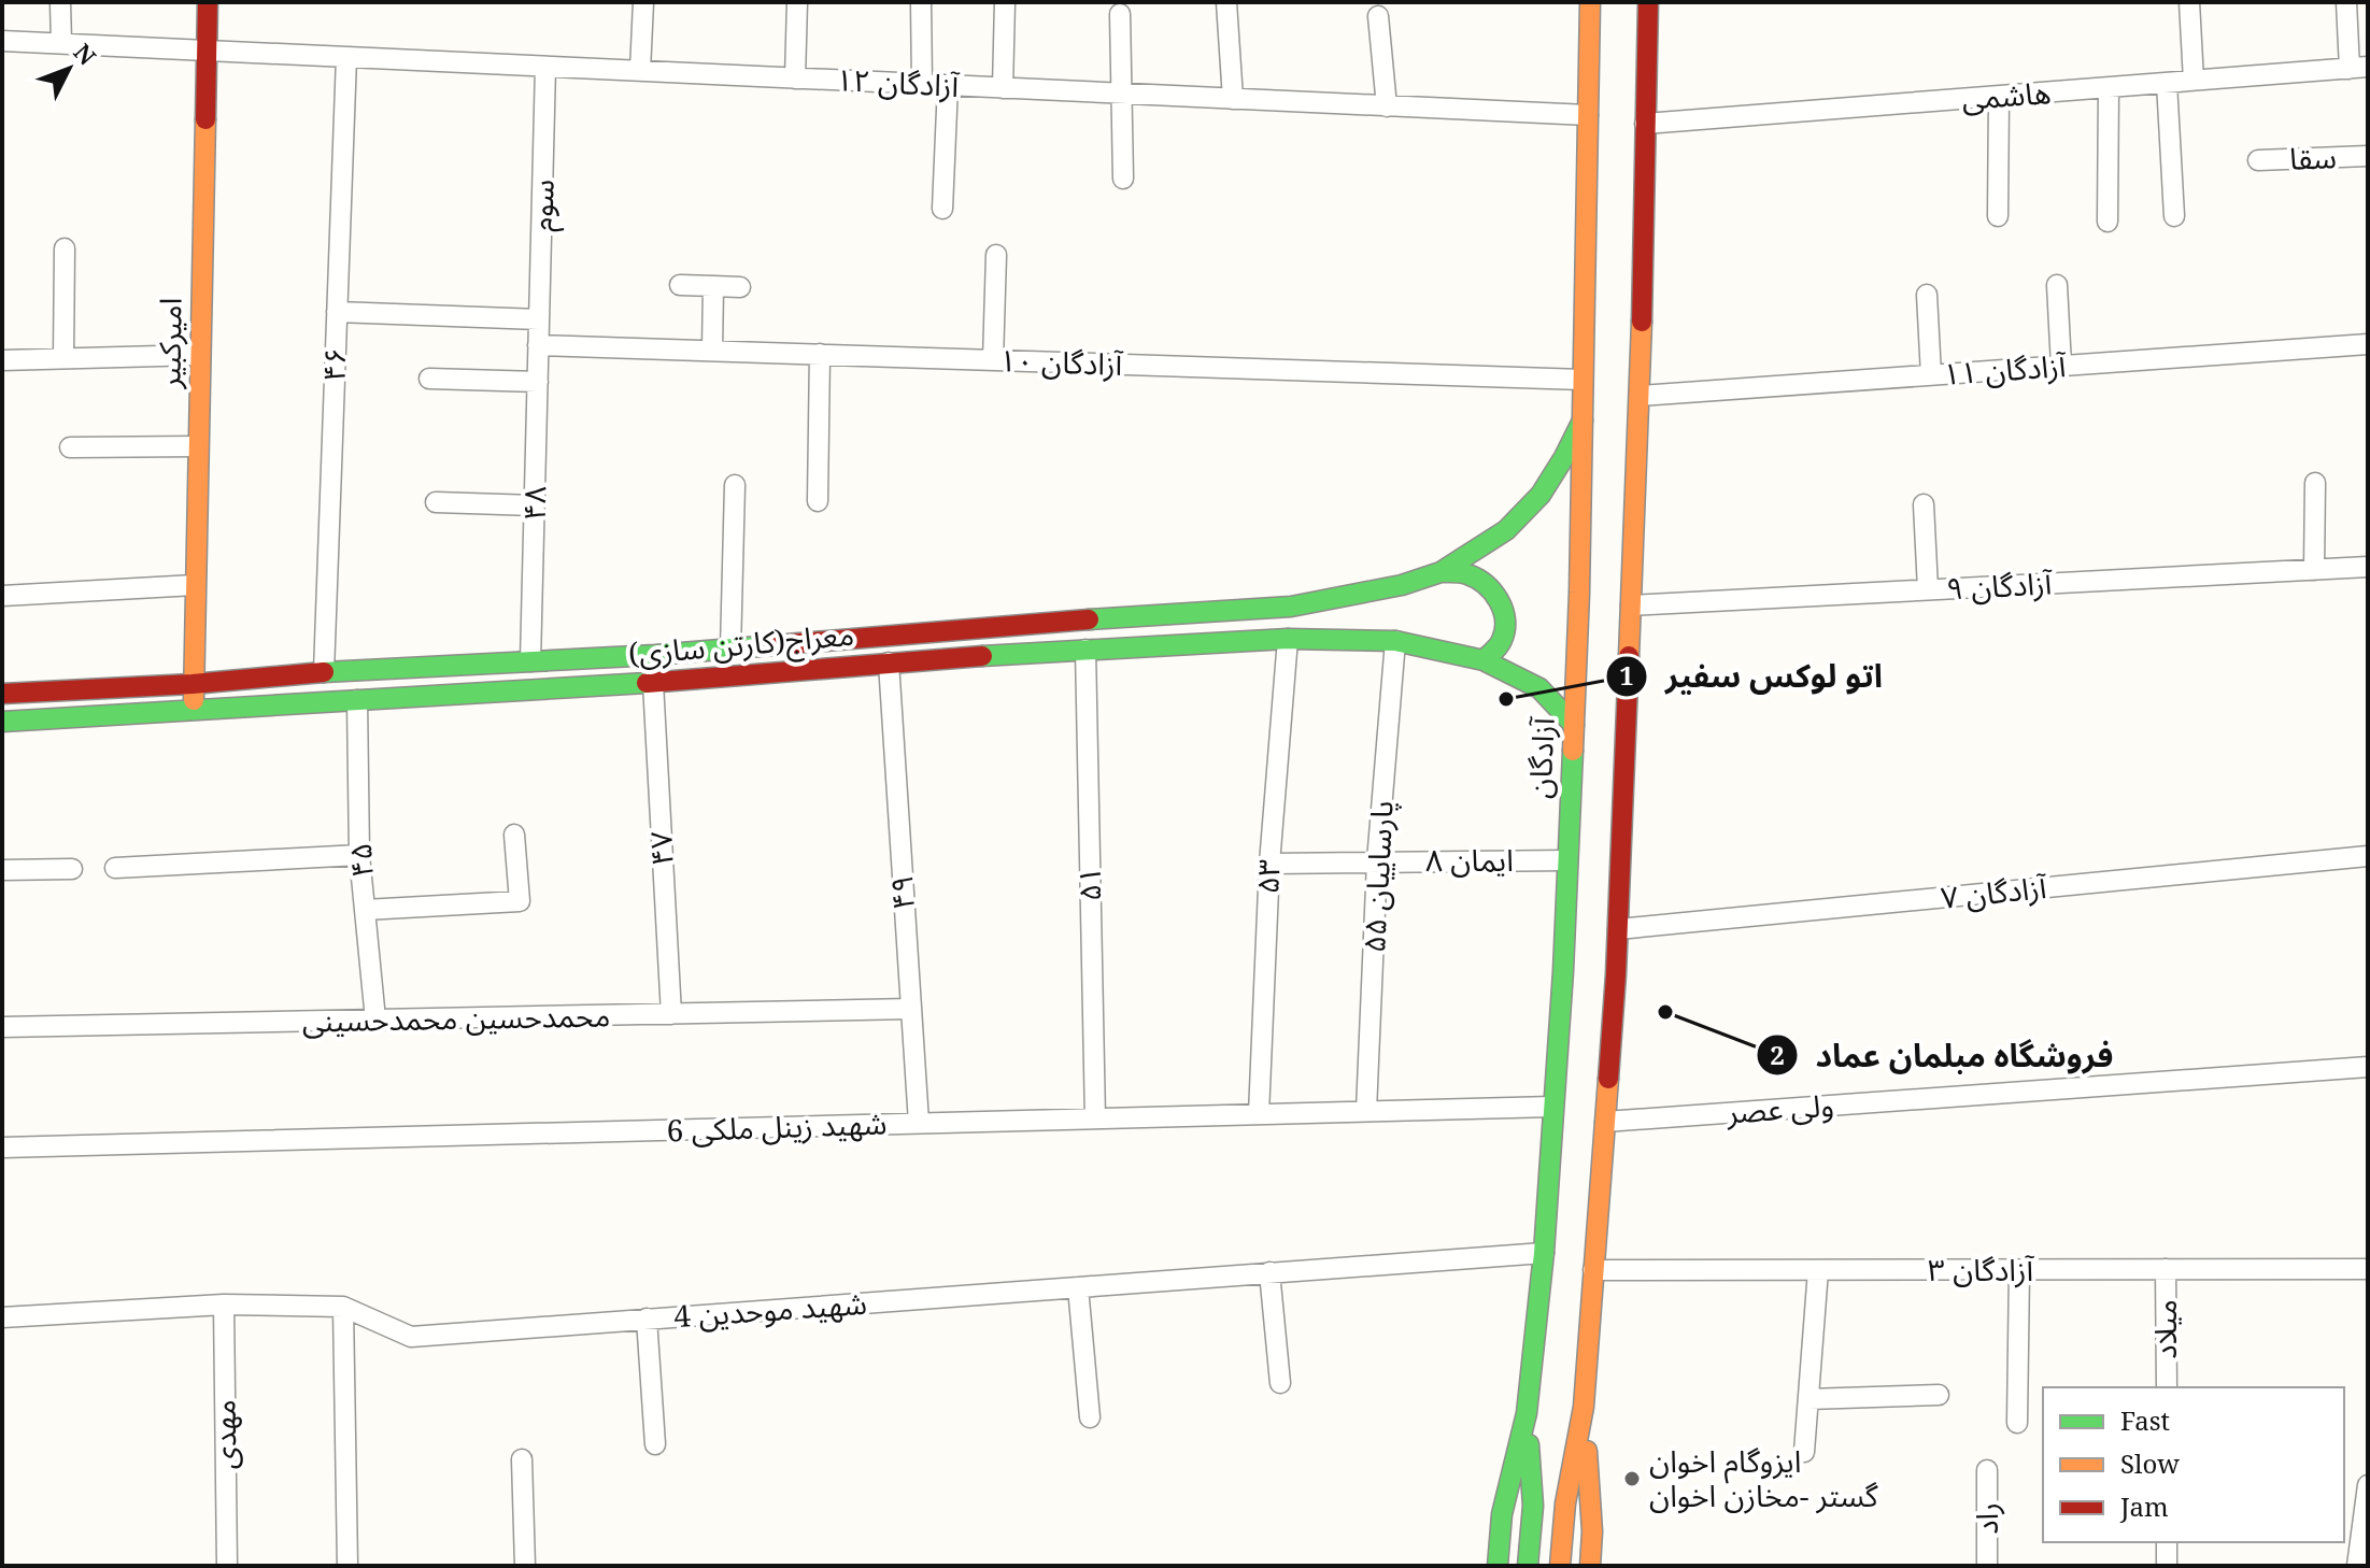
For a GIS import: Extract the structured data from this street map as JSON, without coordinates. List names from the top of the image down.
{
  "streets": {
    "street": [
      "۱۲ آزادگان",
      "هاشمی",
      "سقا",
      "سوم",
      "امیرکبیر",
      "۱۰ آزادگان",
      "۴۶",
      "۱۱ آزادگان",
      "۴۸",
      "۹ آزادگان",
      "معراج(کارتن سازی)",
      "آزادگان",
      "۴۷",
      "۴۵",
      "۸ ایمان",
      "۵۳",
      "پارساییان ۵۵",
      "۵۱",
      "۴۹",
      "۷ آزادگان",
      "محمدحسین محمدحسینی",
      "ولی عصر",
      "6 شهید زینل ملکی",
      "۳ آزادگان",
      "4 شهید موحدین",
      "میلاد",
      "مهدی",
      "راد"
    ]
  },
  "crossings": [
    ["۱۲ آزادگان", "سوم"],
    ["۱۲ آزادگان", "امیرکبیر"],
    ["۱۲ آزادگان", "۴۶"],
    ["۱۲ آزادگان", "آزادگان"],
    ["سوم", "۱۰ آزادگان"],
    ["سوم", "۴۸"],
    ["امیرکبیر", "معراج(کارتن سازی)"],
    ["۱۰ آزادگان", "۴۸"],
    ["۱۰ آزادگان", "آزادگان"],
    ["۴۶", "معراج(کارتن سازی)"],
    ["۴۸", "معراج(کارتن سازی)"],
    ["معراج(کارتن سازی)", "آزادگان"],
    ["معراج(کارتن سازی)", "۴۷"],
    ["معراج(کارتن سازی)", "۴۵"],
    ["معراج(کارتن سازی)", "۵۳"],
    ["معراج(کارتن سازی)", "پارساییان ۵۵"],
    ["معراج(کارتن سازی)", "۵۱"],
    ["معراج(کارتن سازی)", "۴۹"],
    ["آزادگان", "۸ ایمان"],
    ["آزادگان", "6 شهید زینل ملکی"],
    ["آزادگان", "4 شهید موحدین"],
    ["۴۷", "محمدحسین محمدحسینی"],
    ["۴۵", "محمدحسین محمدحسینی"],
    ["۸ ایمان", "۵۳"],
    ["۸ ایمان", "پارساییان ۵۵"],
    ["۵۳", "6 شهید زینل ملکی"],
    ["پارساییان ۵۵", "6 شهید زینل ملکی"],
    ["۵۱", "6 شهید زینل ملکی"],
    ["۴۹", "محمدحسین محمدحسینی"],
    ["۴۹", "6 شهید زینل ملکی"],
    ["۳ آزادگان", "میلاد"],
    ["4 شهید موحدین", "مهدی"]
  ],
  "places": ["اتو لوکس سفیر", "فروشگاه مبلمان عماد", "ایزوگام اخوان گستر -مخازن اخوان"],
  "legend": ["Fast", "Slow", "Jam"],
  "north": "top right"
}
